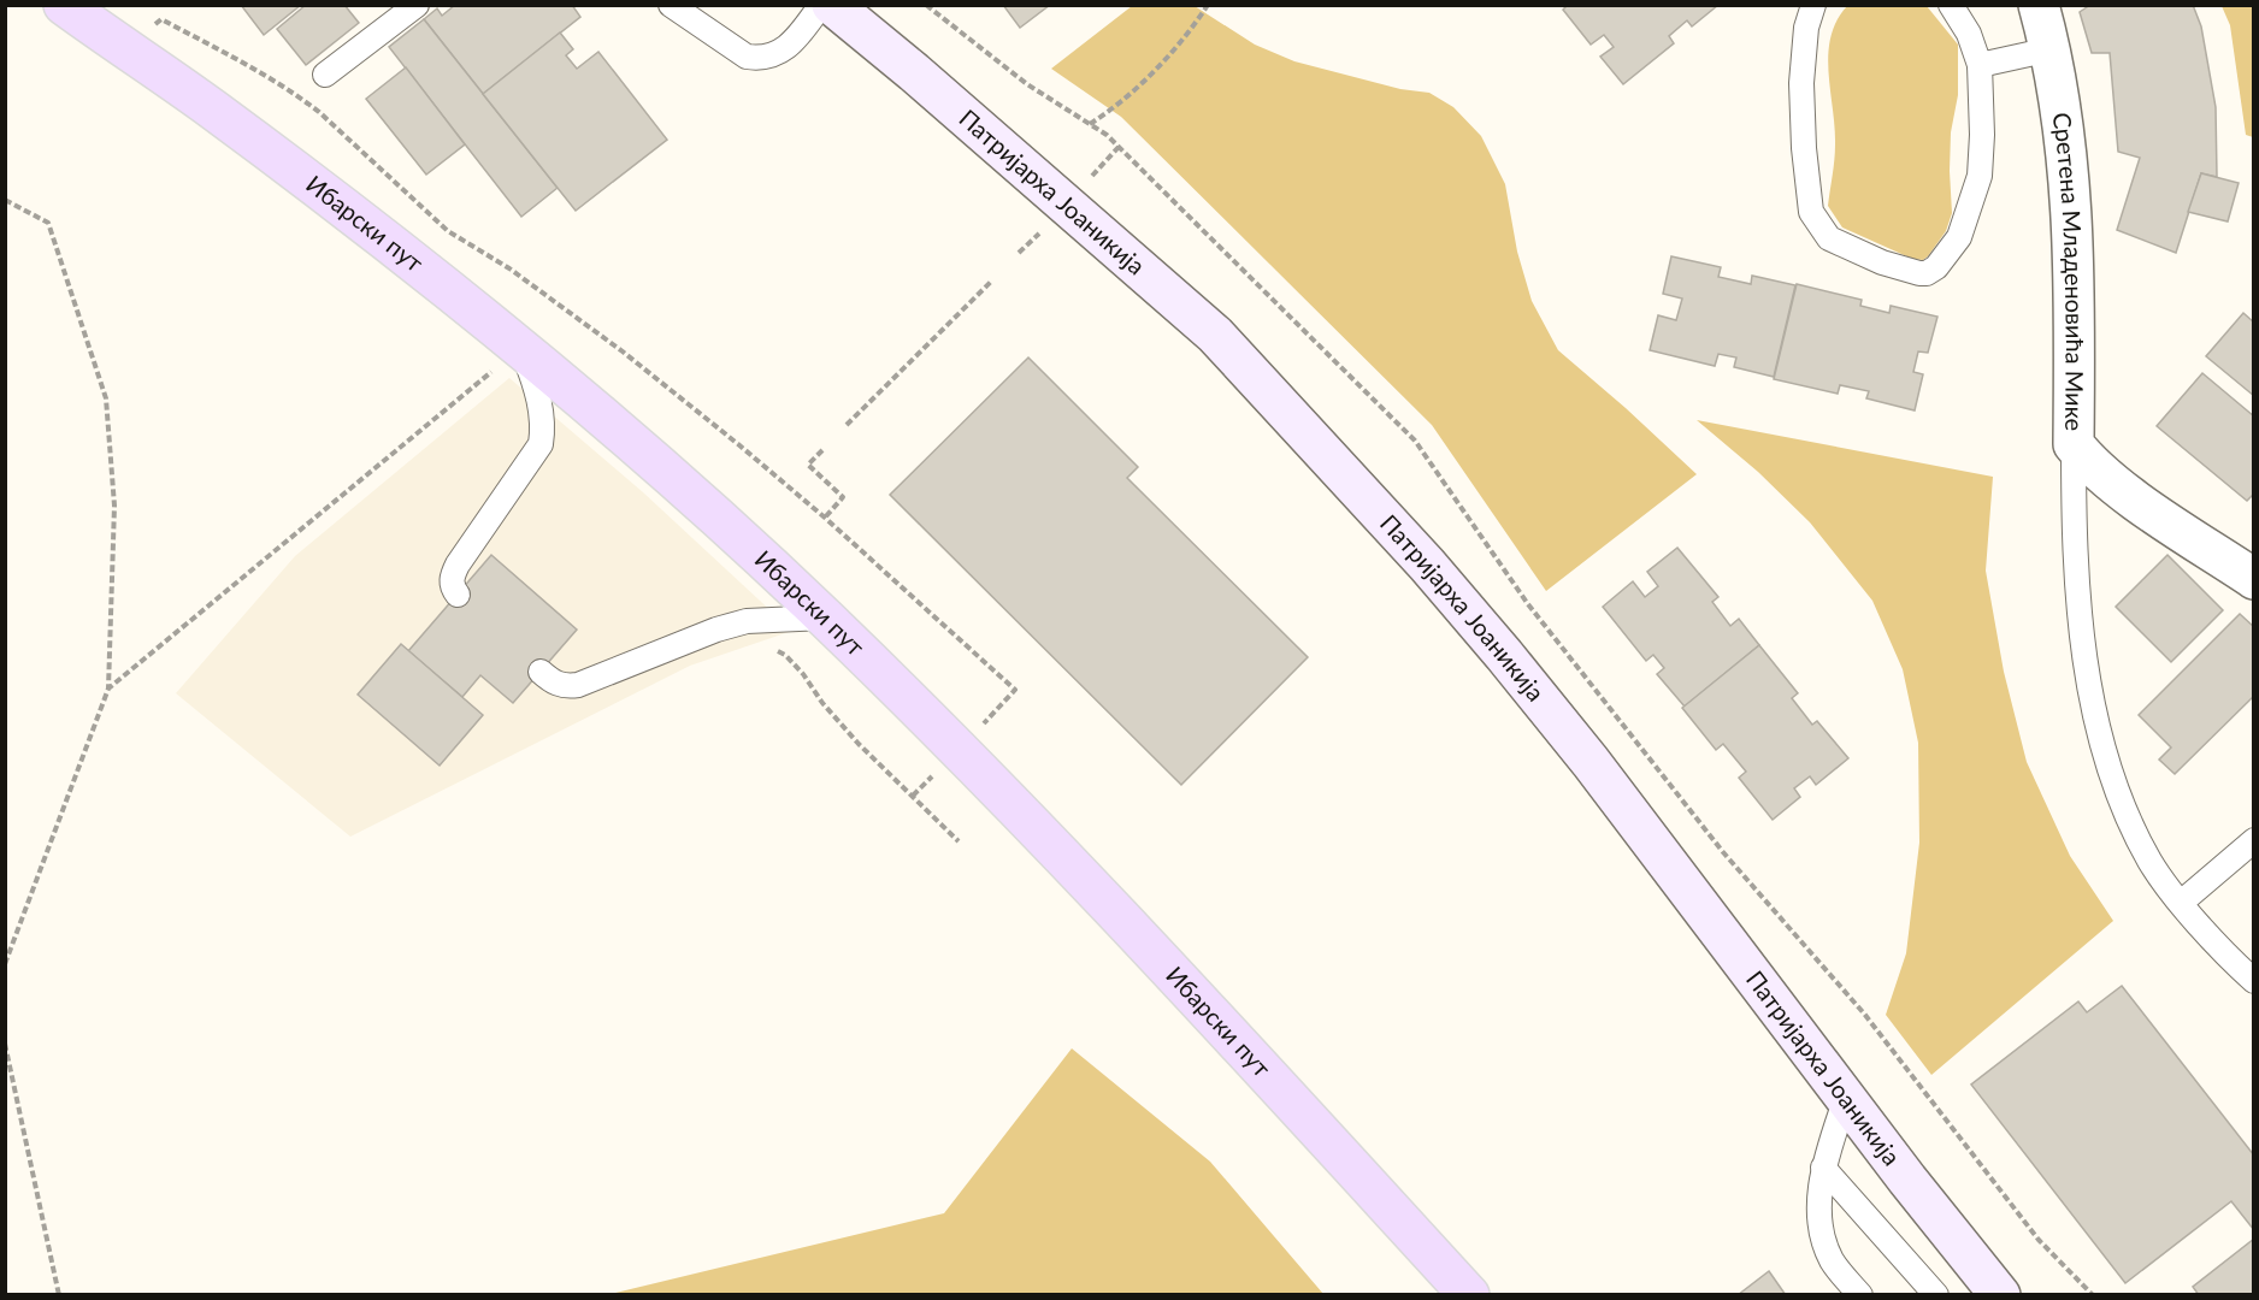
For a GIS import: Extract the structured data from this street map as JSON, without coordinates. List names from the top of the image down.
{
  "streets": {
    "main road": ["Патријарха Јоаникија", "Ибарски пут"],
    "street": ["Сретена Младеновића Мике"]
  }
}
